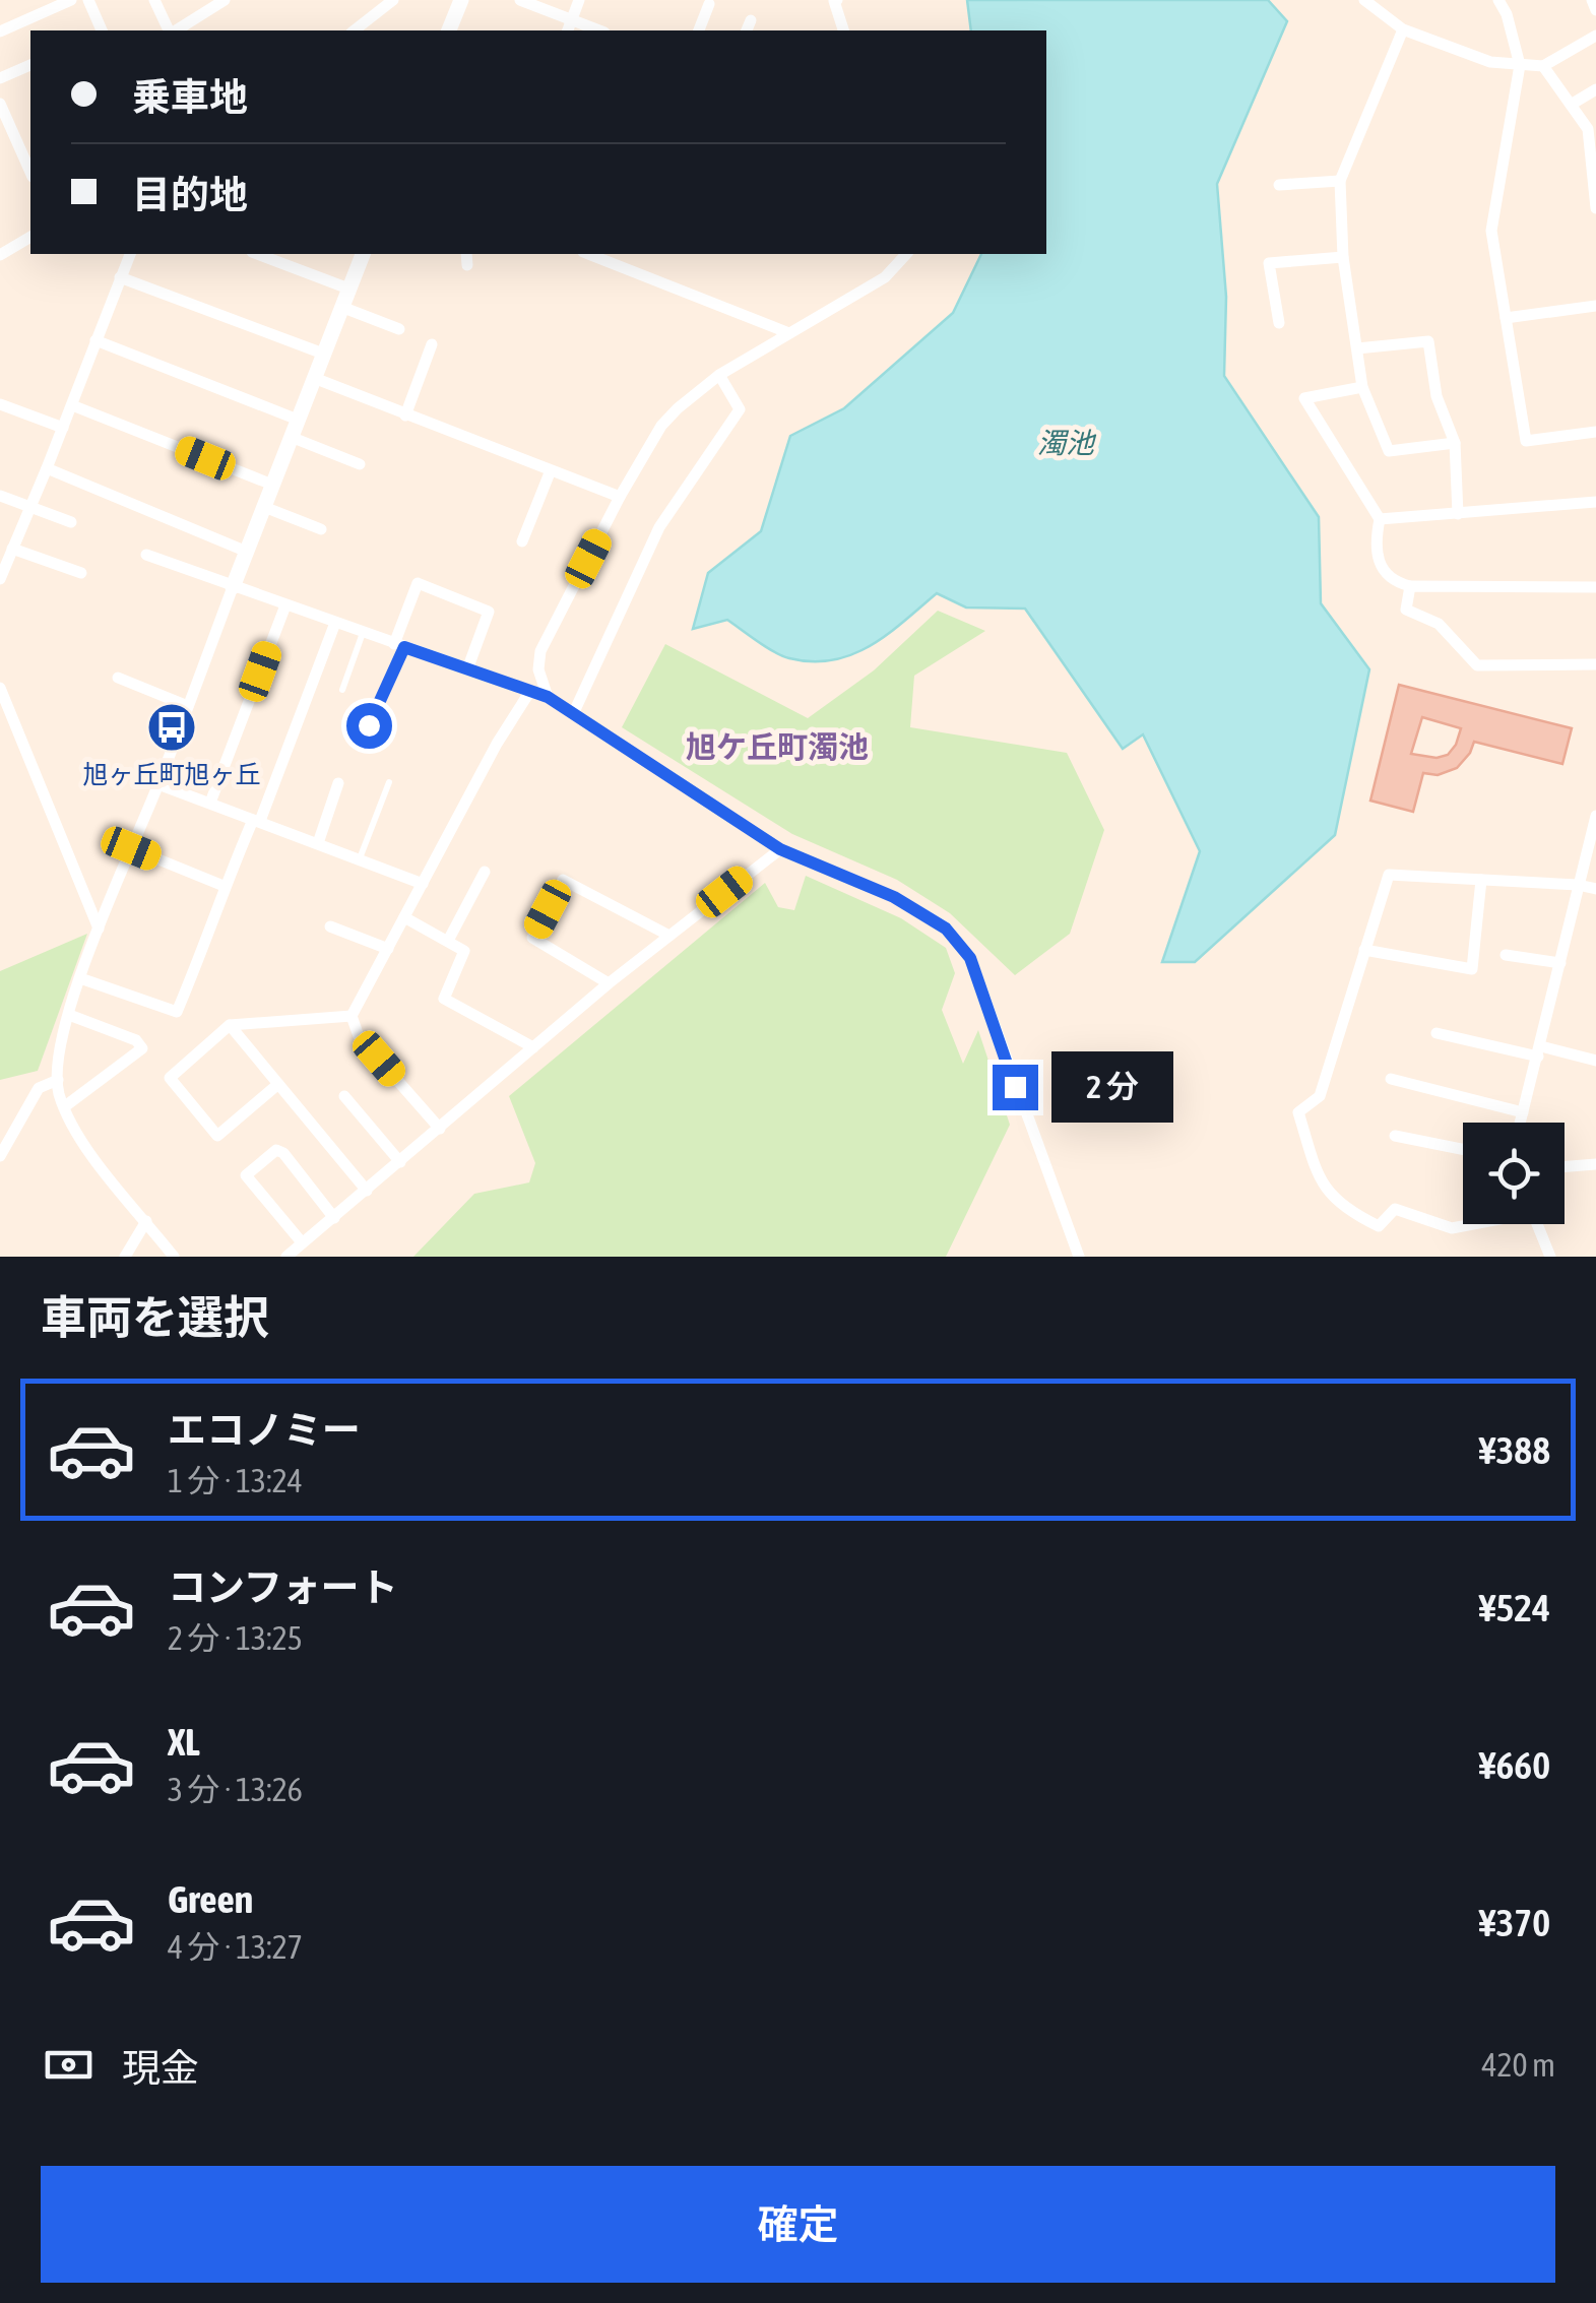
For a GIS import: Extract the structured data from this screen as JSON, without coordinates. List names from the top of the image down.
{
  "districts": ["旭ケ丘町濁池"],
  "water": ["濁池"],
  "places": {
    "bus stop": ["旭ヶ丘町旭ヶ丘"]
  },
  "page": {
    "banner": ["乗車地", "目的地"],
    "bubble": "2 分",
    "heading": "車両を選択",
    "list": [
      {
        "name": "エコノミー",
        "note": "1 分 · 13:24",
        "value": "¥388"
      },
      {
        "name": "コンフォート",
        "note": "2 分 · 13:25",
        "value": "¥524"
      },
      {
        "name": "XL",
        "note": "3 分 · 13:26",
        "value": "¥660"
      },
      {
        "name": "Green",
        "note": "4 分 · 13:27",
        "value": "¥370"
      }
    ],
    "pay": ["現金", "420 m"],
    "buttons": "確定"
  }
}
